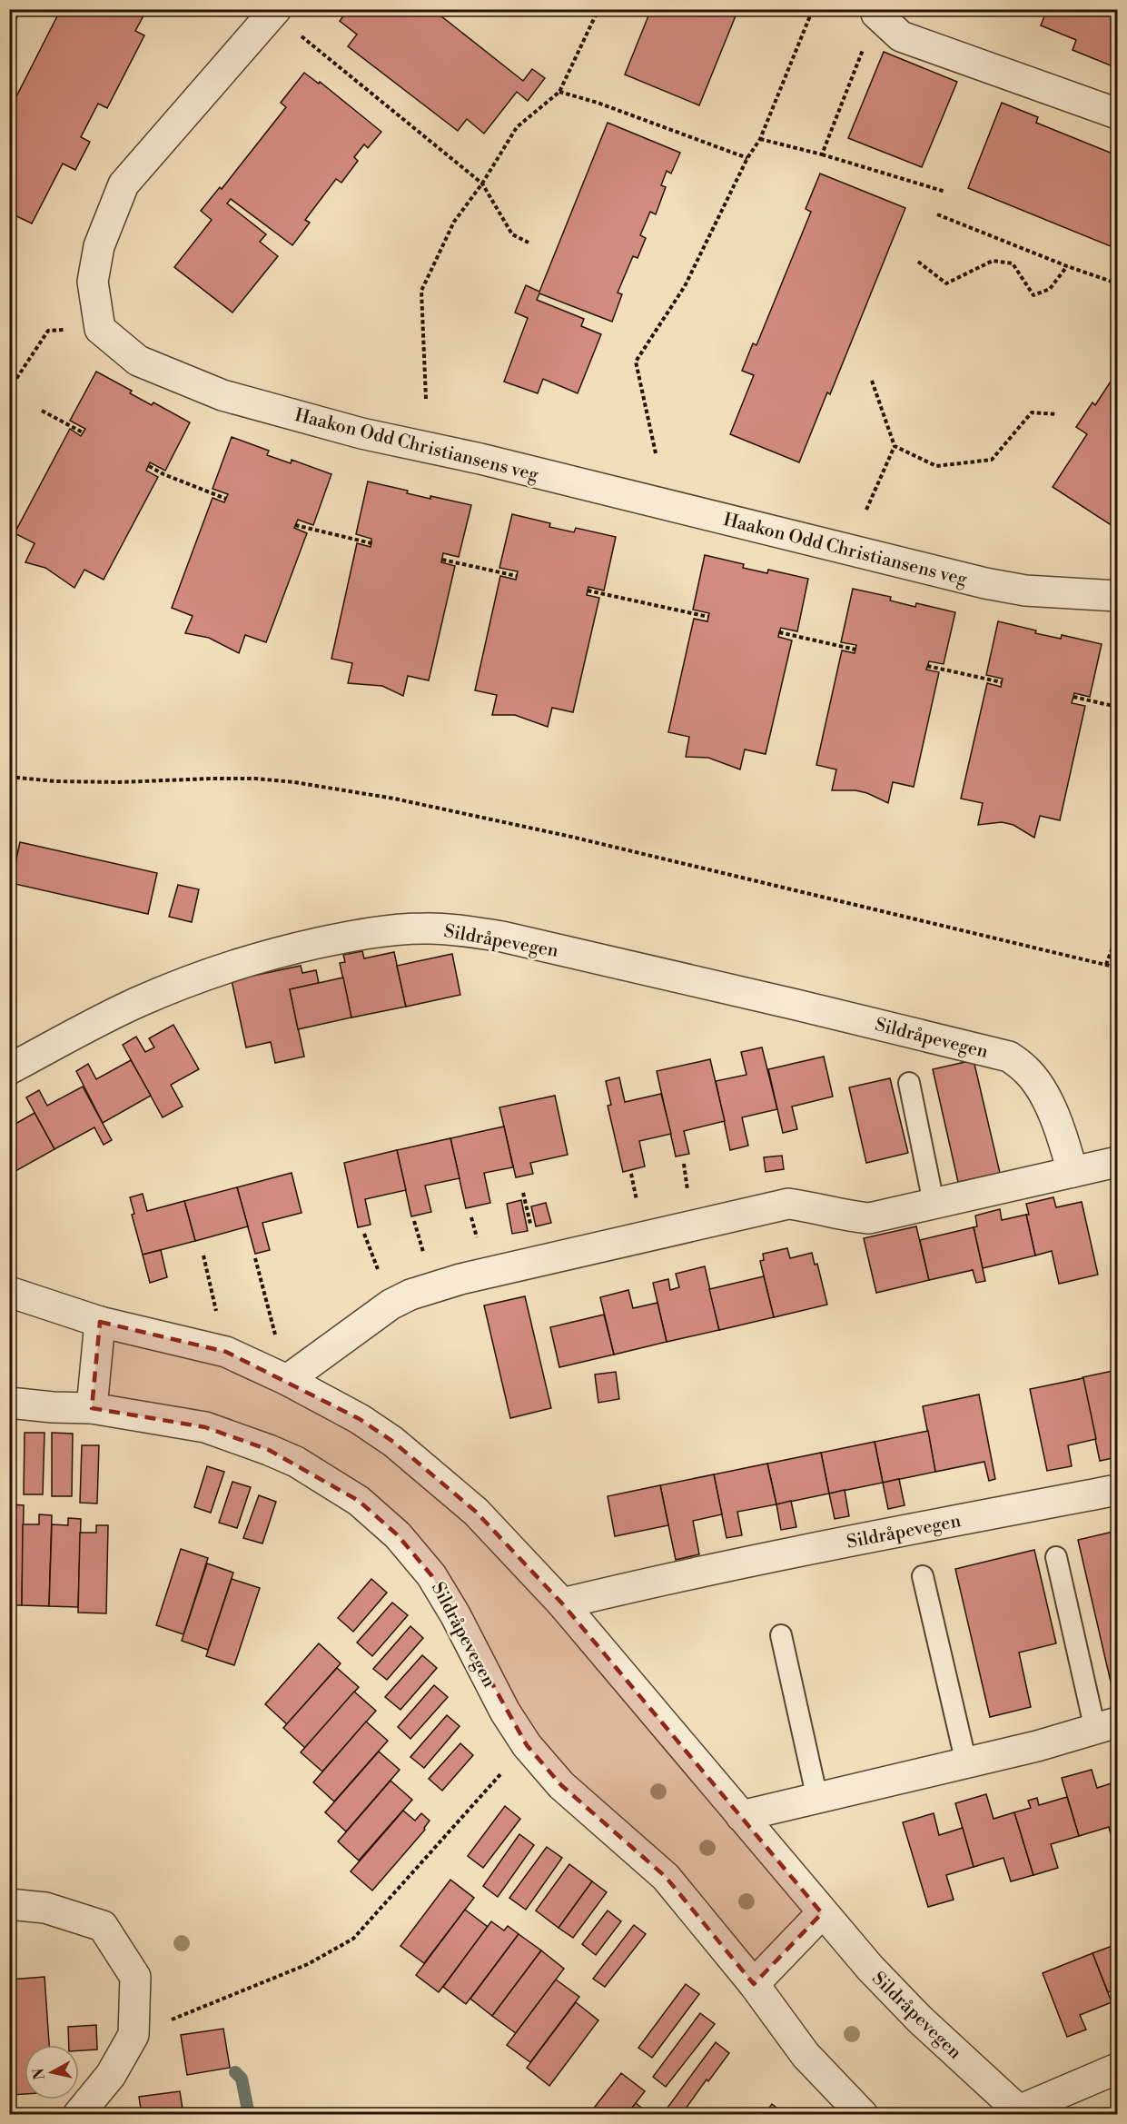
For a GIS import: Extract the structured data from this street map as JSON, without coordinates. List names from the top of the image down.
{
  "streets": {
    "street": ["Haakon Odd Christiansens veg", "Sildråpevegen"]
  },
  "north": "left"
}
